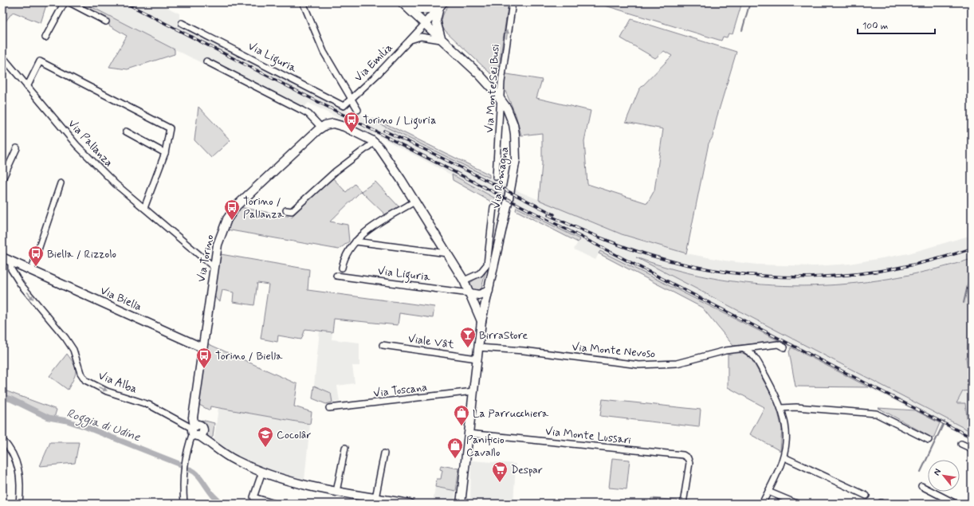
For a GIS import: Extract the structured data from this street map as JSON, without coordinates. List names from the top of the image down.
{
  "streets": {
    "main road": [
      "Via Liguria",
      "Via Emilia",
      "Via Romagna",
      "Via Torino",
      "Via Biella",
      "Via Alba"
    ],
    "street": [
      "Via Monte Sei Busi",
      "Via Pallanza",
      "Viale Vât",
      "Via Monte Nevoso",
      "Via Toscana",
      "Via Monte Lussari"
    ]
  },
  "crossings": [
    ["Via Liguria", "Via Emilia"],
    ["Via Liguria", "Via Romagna"],
    ["Via Emilia", "Via Romagna"],
    ["Via Monte Sei Busi", "Via Romagna"],
    ["Via Pallanza", "Via Torino"],
    ["Via Torino", "Via Biella"],
    ["Via Torino", "Via Alba"],
    ["Via Biella", "Via Alba"]
  ],
  "one_way": ["Via Monte Sei Busi", "Via Alba"],
  "water": ["Roggia di Udine"],
  "places": {
    "bus stop": [
      "Torino / Liguria",
      "Torino / Pallanza",
      "Biella / Rizzolo",
      "Torino / Biella"
    ],
    "bar": ["BirraStore"],
    "shop": ["La Parrucchiera", "Panificio Cavallo"],
    "school or university": ["Cocolâr"],
    "supermarket": ["Despar"]
  },
  "scale_bar": "100 m",
  "north": "top left"
}
